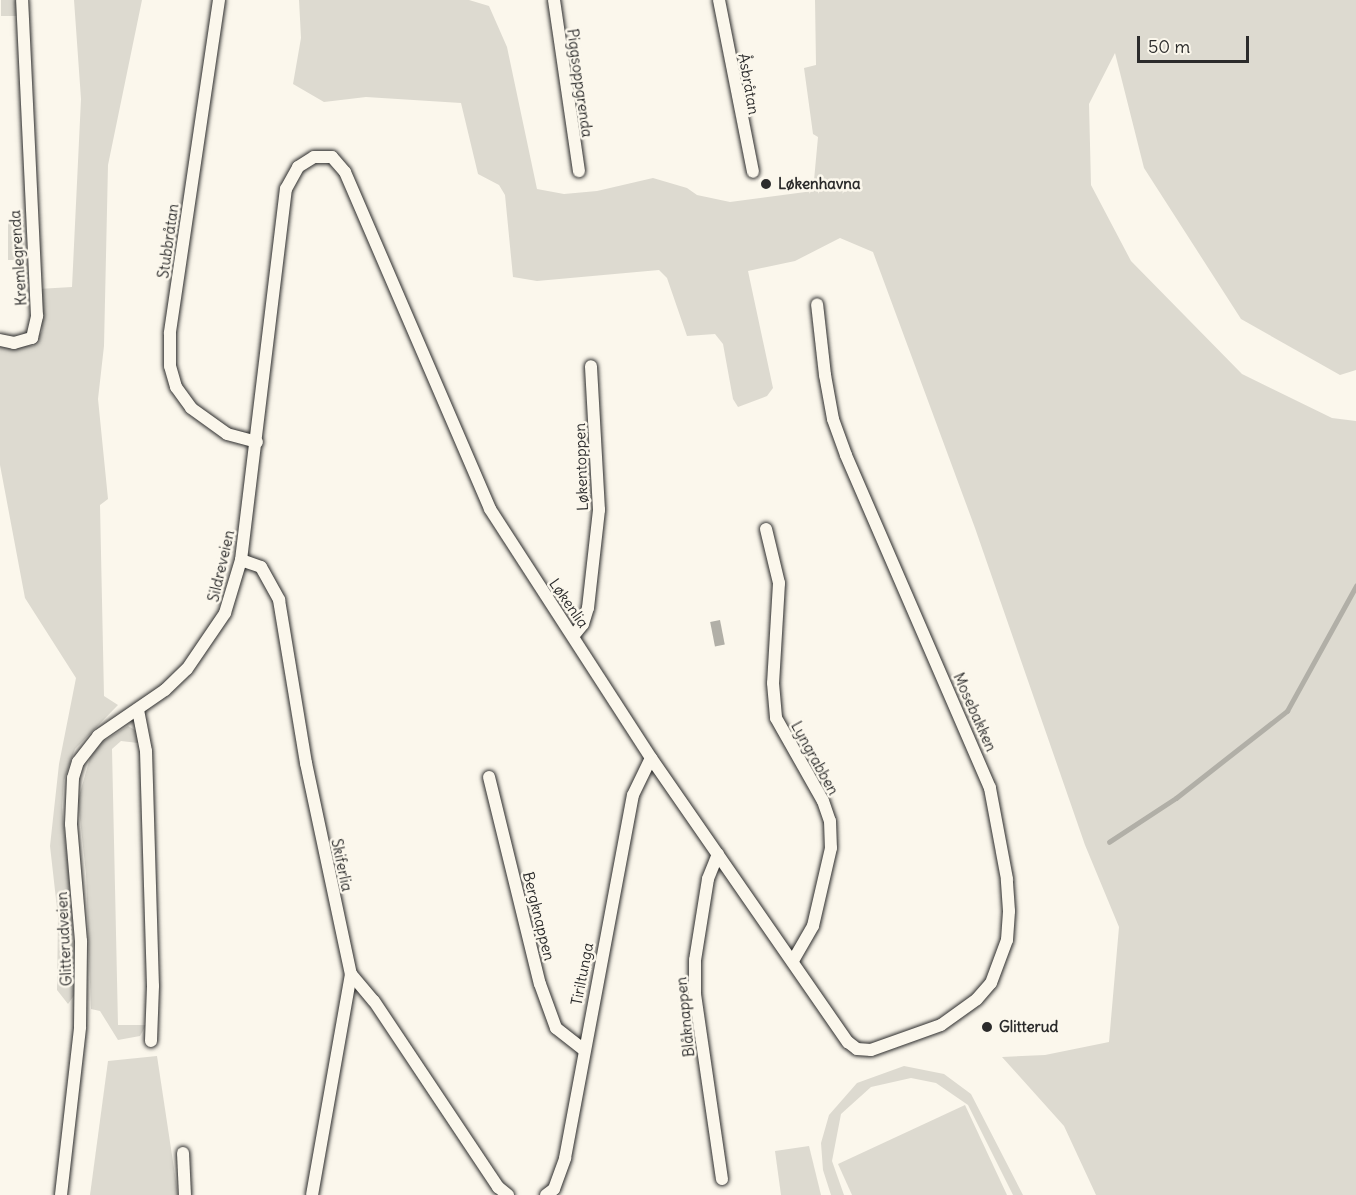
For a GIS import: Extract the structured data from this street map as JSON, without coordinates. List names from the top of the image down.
{
  "streets": {
    "street": [
      "Piggsoppgrenda",
      "Åsbråtan",
      "Stubbråtan",
      "Kremlegrenda",
      "Løkentoppen",
      "Sildreveien",
      "Løkenlia",
      "Mosebakken",
      "Lyngrabben",
      "Skiferlia",
      "Bergknappen",
      "Glitterudveien",
      "Tiriltunga",
      "Blåknappen"
    ]
  },
  "crossings": [
    ["Stubbråtan", "Sildreveien"],
    ["Løkentoppen", "Løkenlia"],
    ["Sildreveien", "Løkenlia"],
    ["Sildreveien", "Skiferlia"],
    ["Sildreveien", "Glitterudveien"],
    ["Løkenlia", "Mosebakken"],
    ["Løkenlia", "Lyngrabben"],
    ["Løkenlia", "Tiriltunga"],
    ["Løkenlia", "Blåknappen"],
    ["Bergknappen", "Tiriltunga"]
  ],
  "places": ["Løkenhavna", "Glitterud"],
  "scale_bar": "50 m"
}
